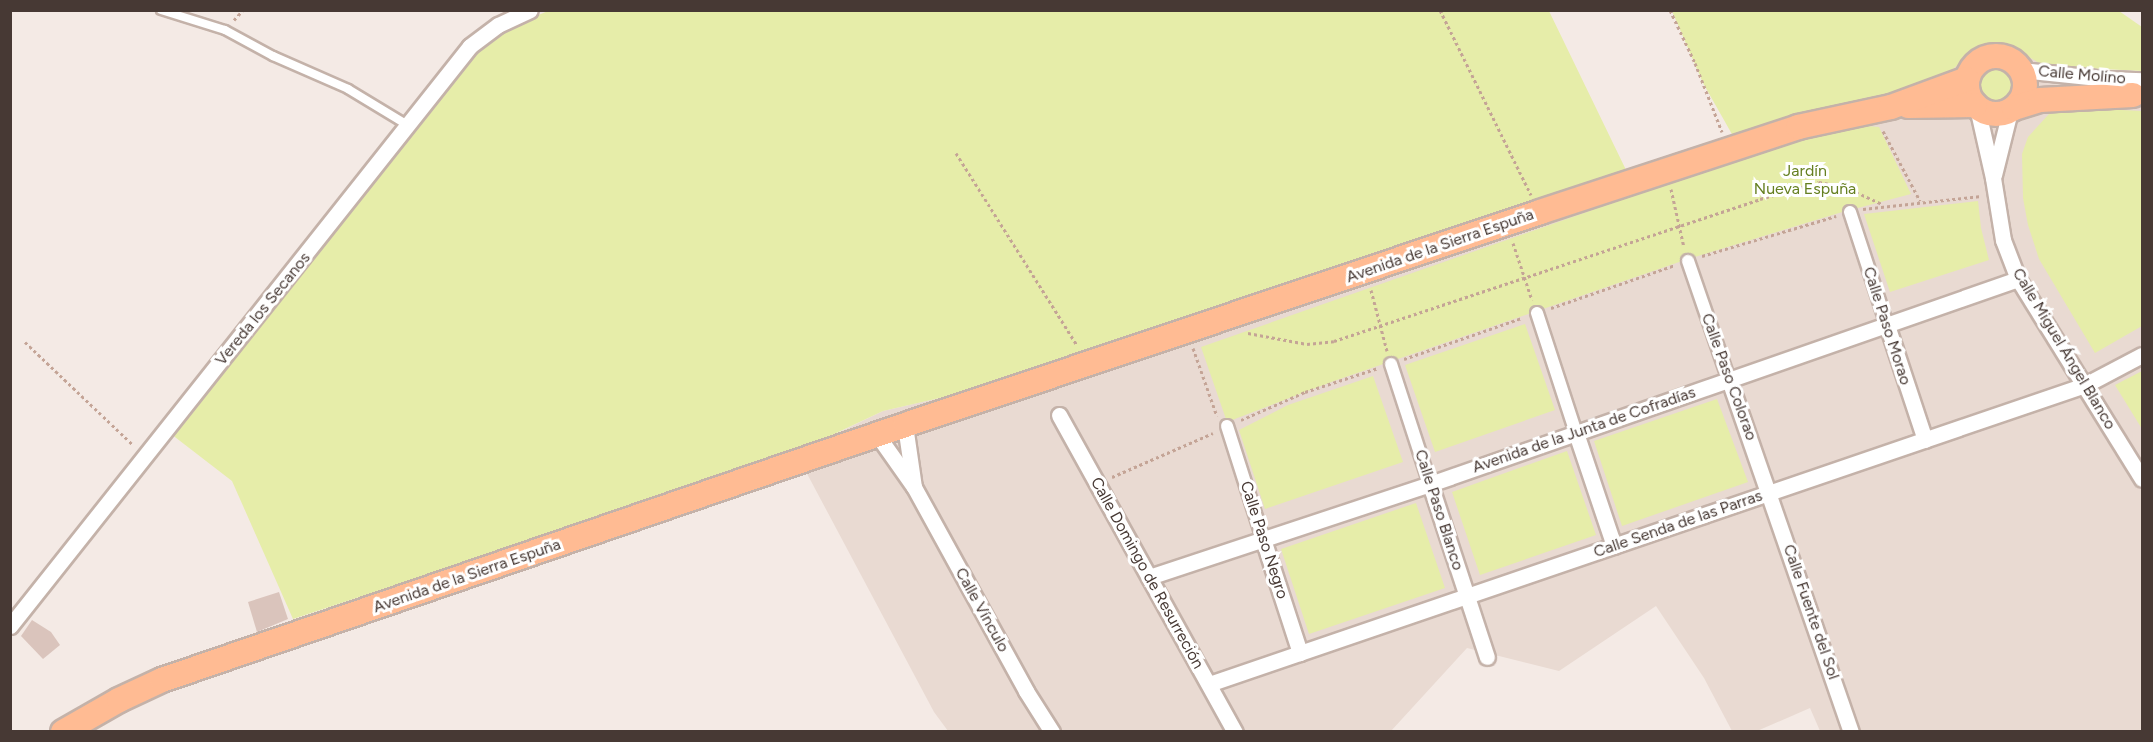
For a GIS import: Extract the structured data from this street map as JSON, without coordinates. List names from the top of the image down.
{
  "streets": {
    "main road": ["Avenida de la Sierra Espuña"],
    "street": [
      "Vereda los Secanos",
      "Calle Paso Morao",
      "Calle Miguel Ángel Blanco",
      "Calle Paso Colorao",
      "Avenida de la Junta de Cofradías",
      "Calle Paso Blanco",
      "Calle Senda de las Parras",
      "Calle Paso Negro",
      "Calle Domingo de Resurreción",
      "Calle Vínculo",
      "Calle Fuente del Sol"
    ]
  },
  "crossings": [
    ["Avenida de la Sierra Espuña", "Calle Miguel Ángel Blanco"],
    ["Avenida de la Sierra Espuña", "Calle Vínculo"],
    ["Calle Paso Morao", "Avenida de la Junta de Cofradías"],
    ["Calle Paso Morao", "Calle Senda de las Parras"],
    ["Calle Miguel Ángel Blanco", "Avenida de la Junta de Cofradías"],
    ["Calle Miguel Ángel Blanco", "Calle Senda de las Parras"],
    ["Calle Paso Colorao", "Avenida de la Junta de Cofradías"],
    ["Calle Paso Colorao", "Calle Senda de las Parras"],
    ["Calle Paso Colorao", "Calle Fuente del Sol"],
    ["Avenida de la Junta de Cofradías", "Calle Paso Blanco"],
    ["Avenida de la Junta de Cofradías", "Calle Paso Negro"],
    ["Avenida de la Junta de Cofradías", "Calle Domingo de Resurreción"],
    ["Calle Paso Blanco", "Calle Senda de las Parras"],
    ["Calle Senda de las Parras", "Calle Paso Negro"],
    ["Calle Senda de las Parras", "Calle Domingo de Resurreción"],
    ["Calle Senda de las Parras", "Calle Fuente del Sol"]
  ],
  "parks": ["Jardín Nueva Espuña"]
}
